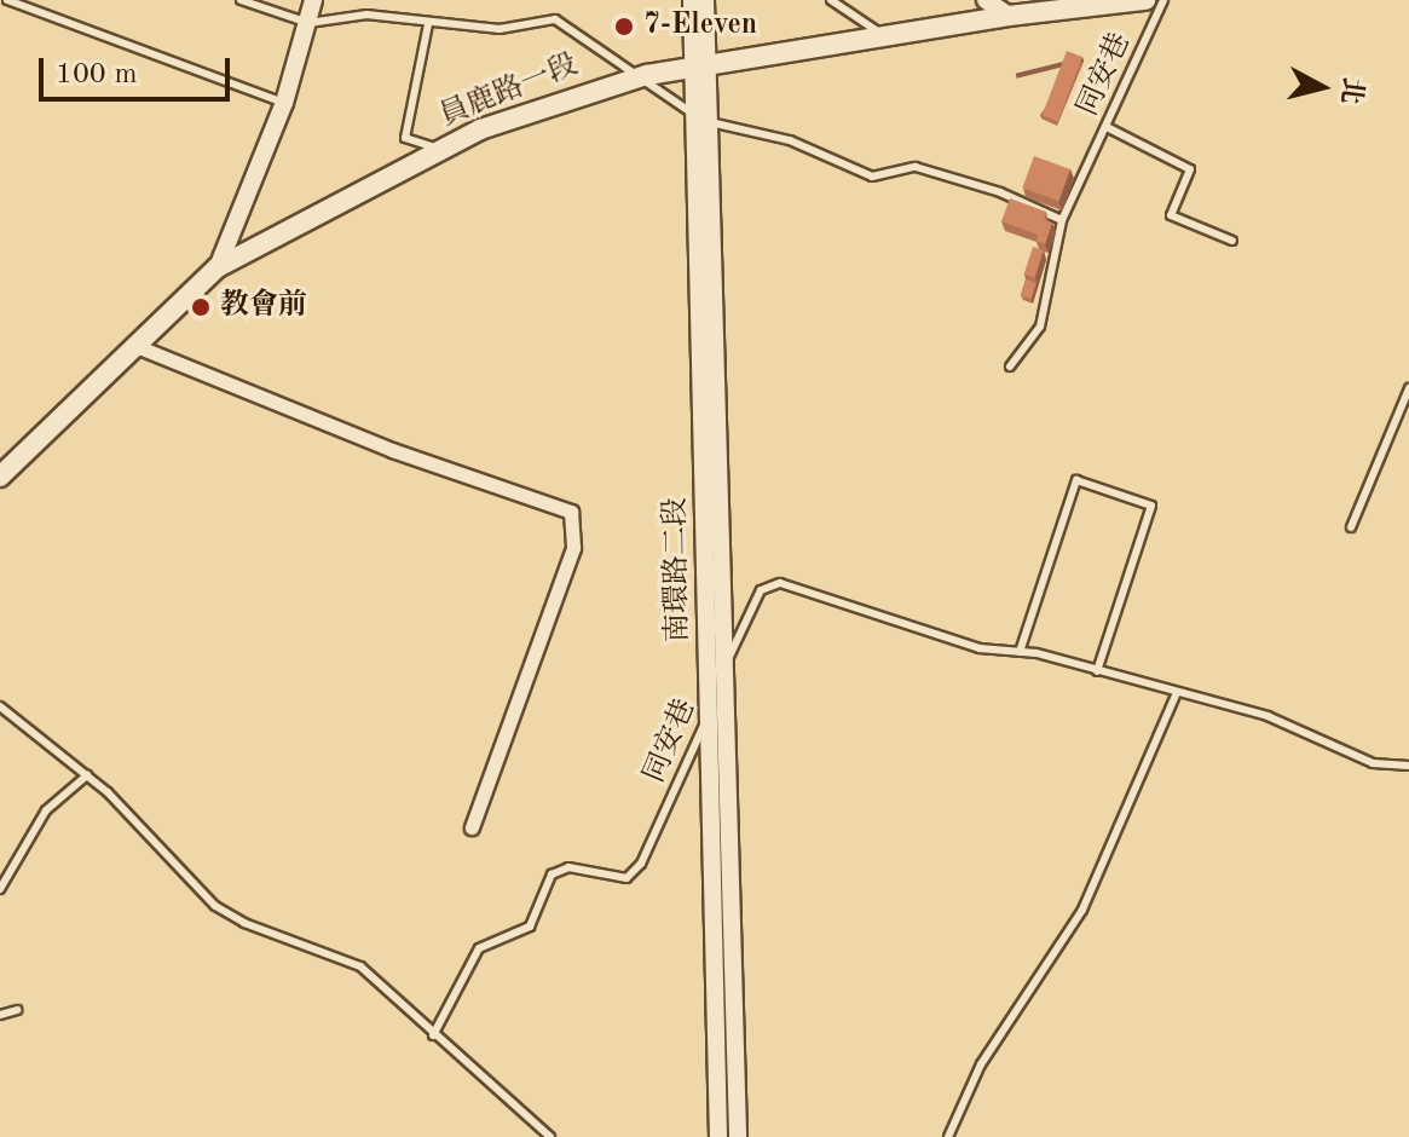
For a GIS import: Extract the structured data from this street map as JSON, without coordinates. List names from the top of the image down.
{
  "streets": {
    "main road": ["員鹿路一段"],
    "street": ["南環路二段"],
    "lane": ["同安巷"]
  },
  "crossings": [
    ["同安巷", "南環路二段"],
    ["員鹿路一段", "南環路二段"]
  ],
  "places": ["7-Eleven", "教會前"],
  "scale_bar": "100 m",
  "north": "right"
}
